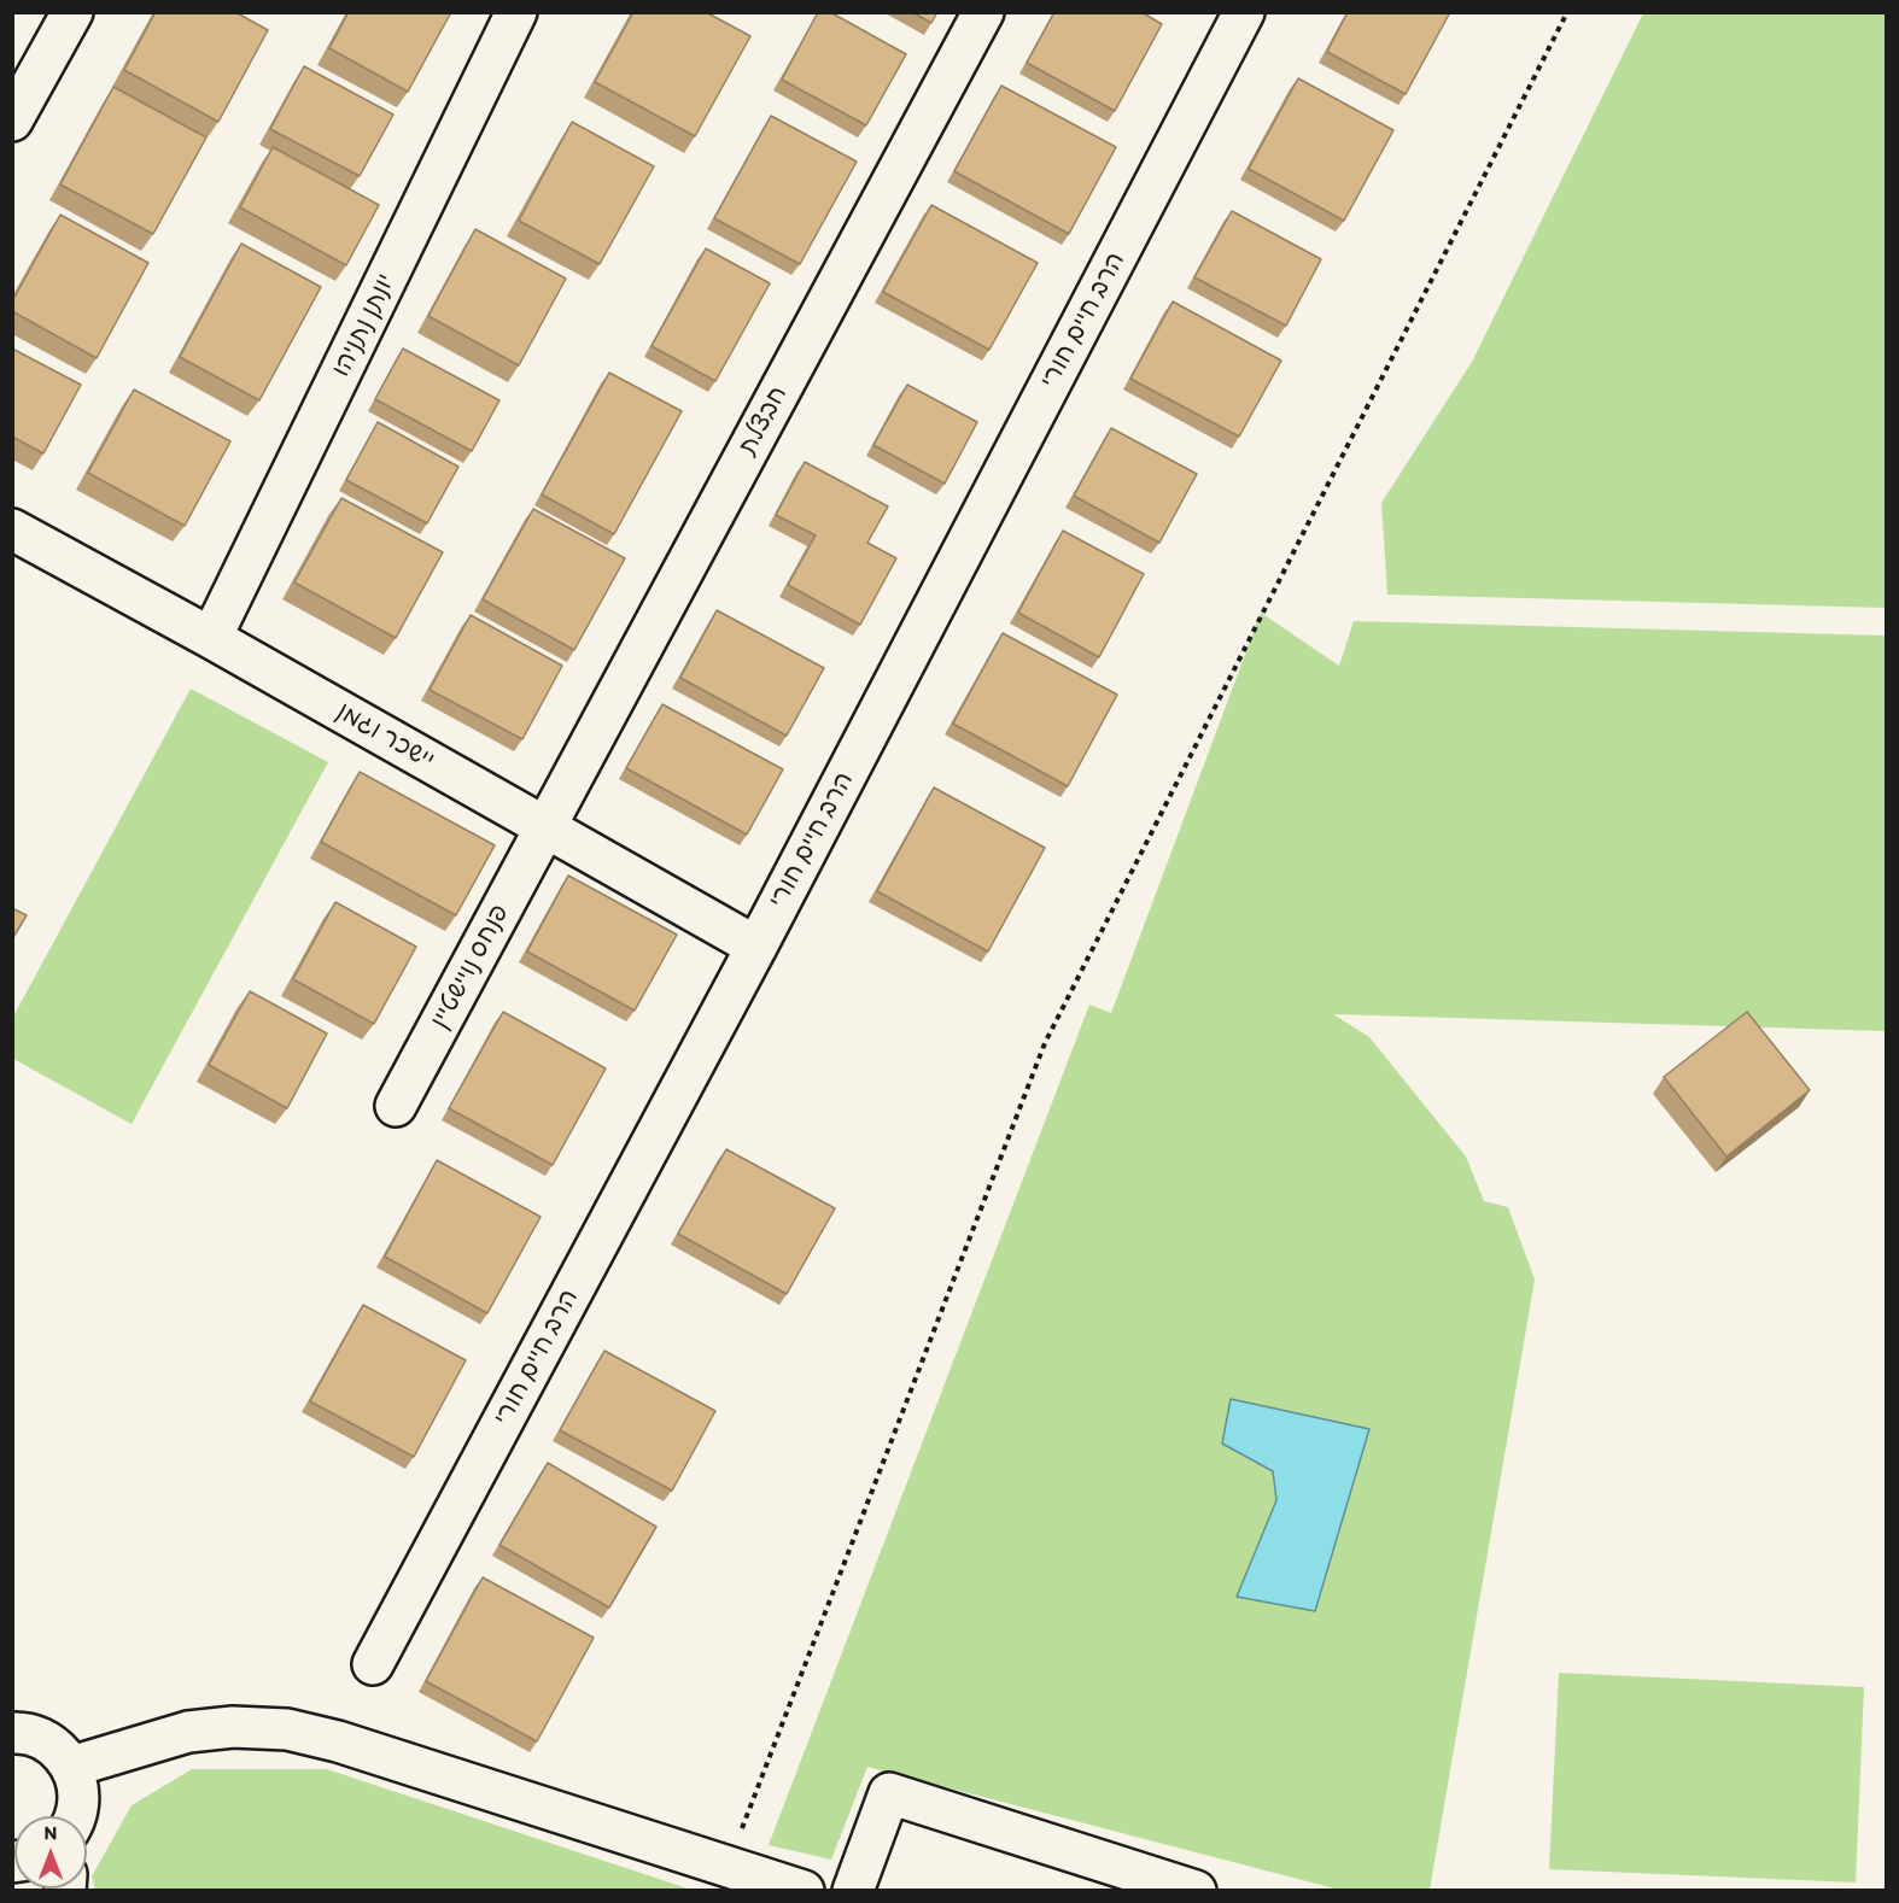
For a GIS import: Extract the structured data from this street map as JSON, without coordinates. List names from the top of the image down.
{
  "streets": {
    "street": [
      "הרב חיים חורי",
      "יונתן נתניהו",
      "חבצלת",
      "יישכר וגמן",
      "פנחס נויישטיין"
    ]
  },
  "crossings": [
    ["הרב חיים חורי", "יישכר וגמן"],
    ["יונתן נתניהו", "יישכר וגמן"],
    ["חבצלת", "יישכר וגמן"],
    ["חבצלת", "פנחס נויישטיין"],
    ["יישכר וגמן", "פנחס נויישטיין"]
  ],
  "north": "top"
}
